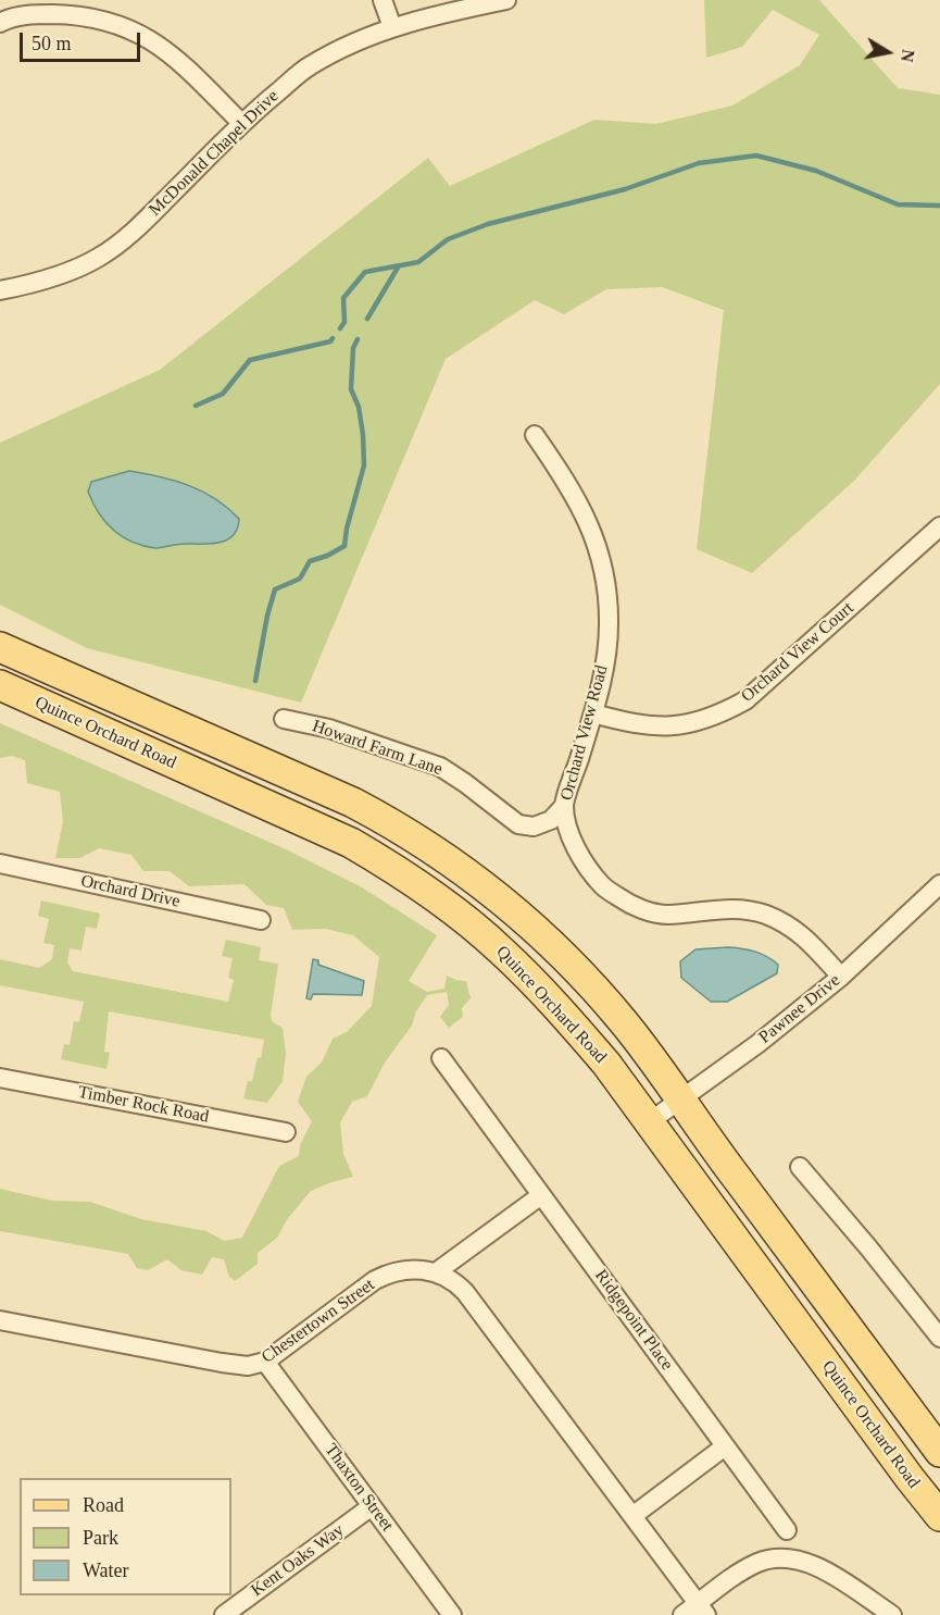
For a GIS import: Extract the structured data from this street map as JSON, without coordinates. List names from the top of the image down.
{
  "streets": {
    "main road": ["Quince Orchard Road"],
    "street": [
      "McDonald Chapel Drive",
      "Orchard View Court",
      "Orchard View Road",
      "Howard Farm Lane",
      "Orchard Drive",
      "Pawnee Drive",
      "Timber Rock Road",
      "Ridgepoint Place",
      "Chestertown Street",
      "Thaxton Street",
      "Kent Oaks Way"
    ]
  },
  "crossings": [
    ["Orchard View Court", "Orchard View Road"],
    ["Quince Orchard Road", "Pawnee Drive"],
    ["Orchard View Road", "Howard Farm Lane"],
    ["Orchard View Road", "Pawnee Drive"],
    ["Chestertown Street", "Thaxton Street"],
    ["Thaxton Street", "Kent Oaks Way"]
  ],
  "legend": ["Road", "Park", "Water"],
  "scale_bar": "50 m",
  "north": "right"
}
